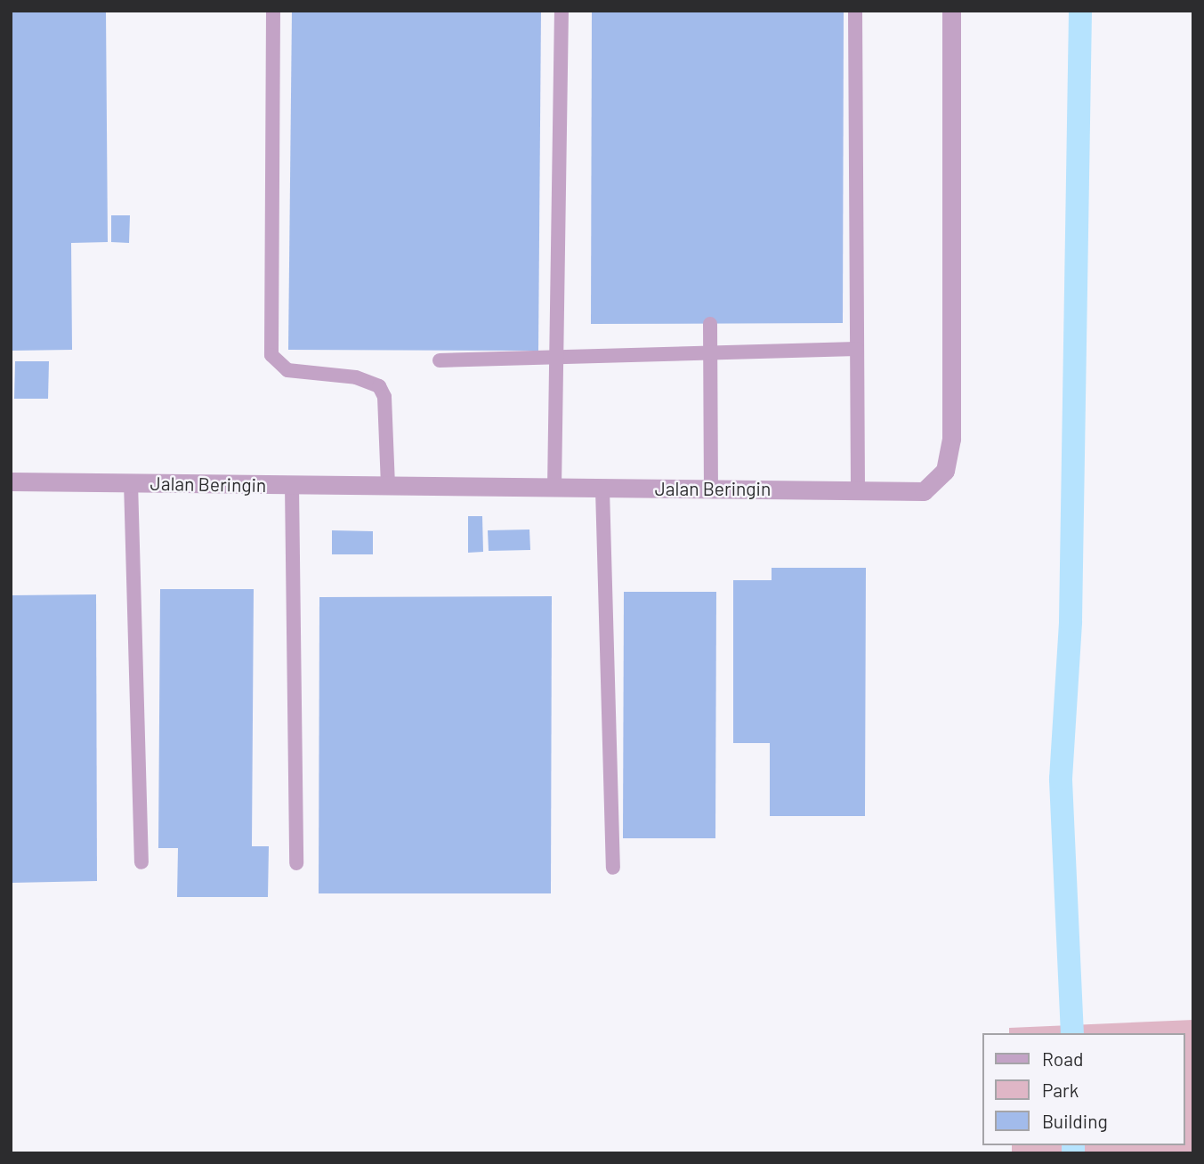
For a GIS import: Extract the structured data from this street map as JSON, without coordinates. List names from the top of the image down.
{
  "streets": {
    "street": ["Jalan Beringin"]
  },
  "legend": ["Road", "Park", "Building"]
}
